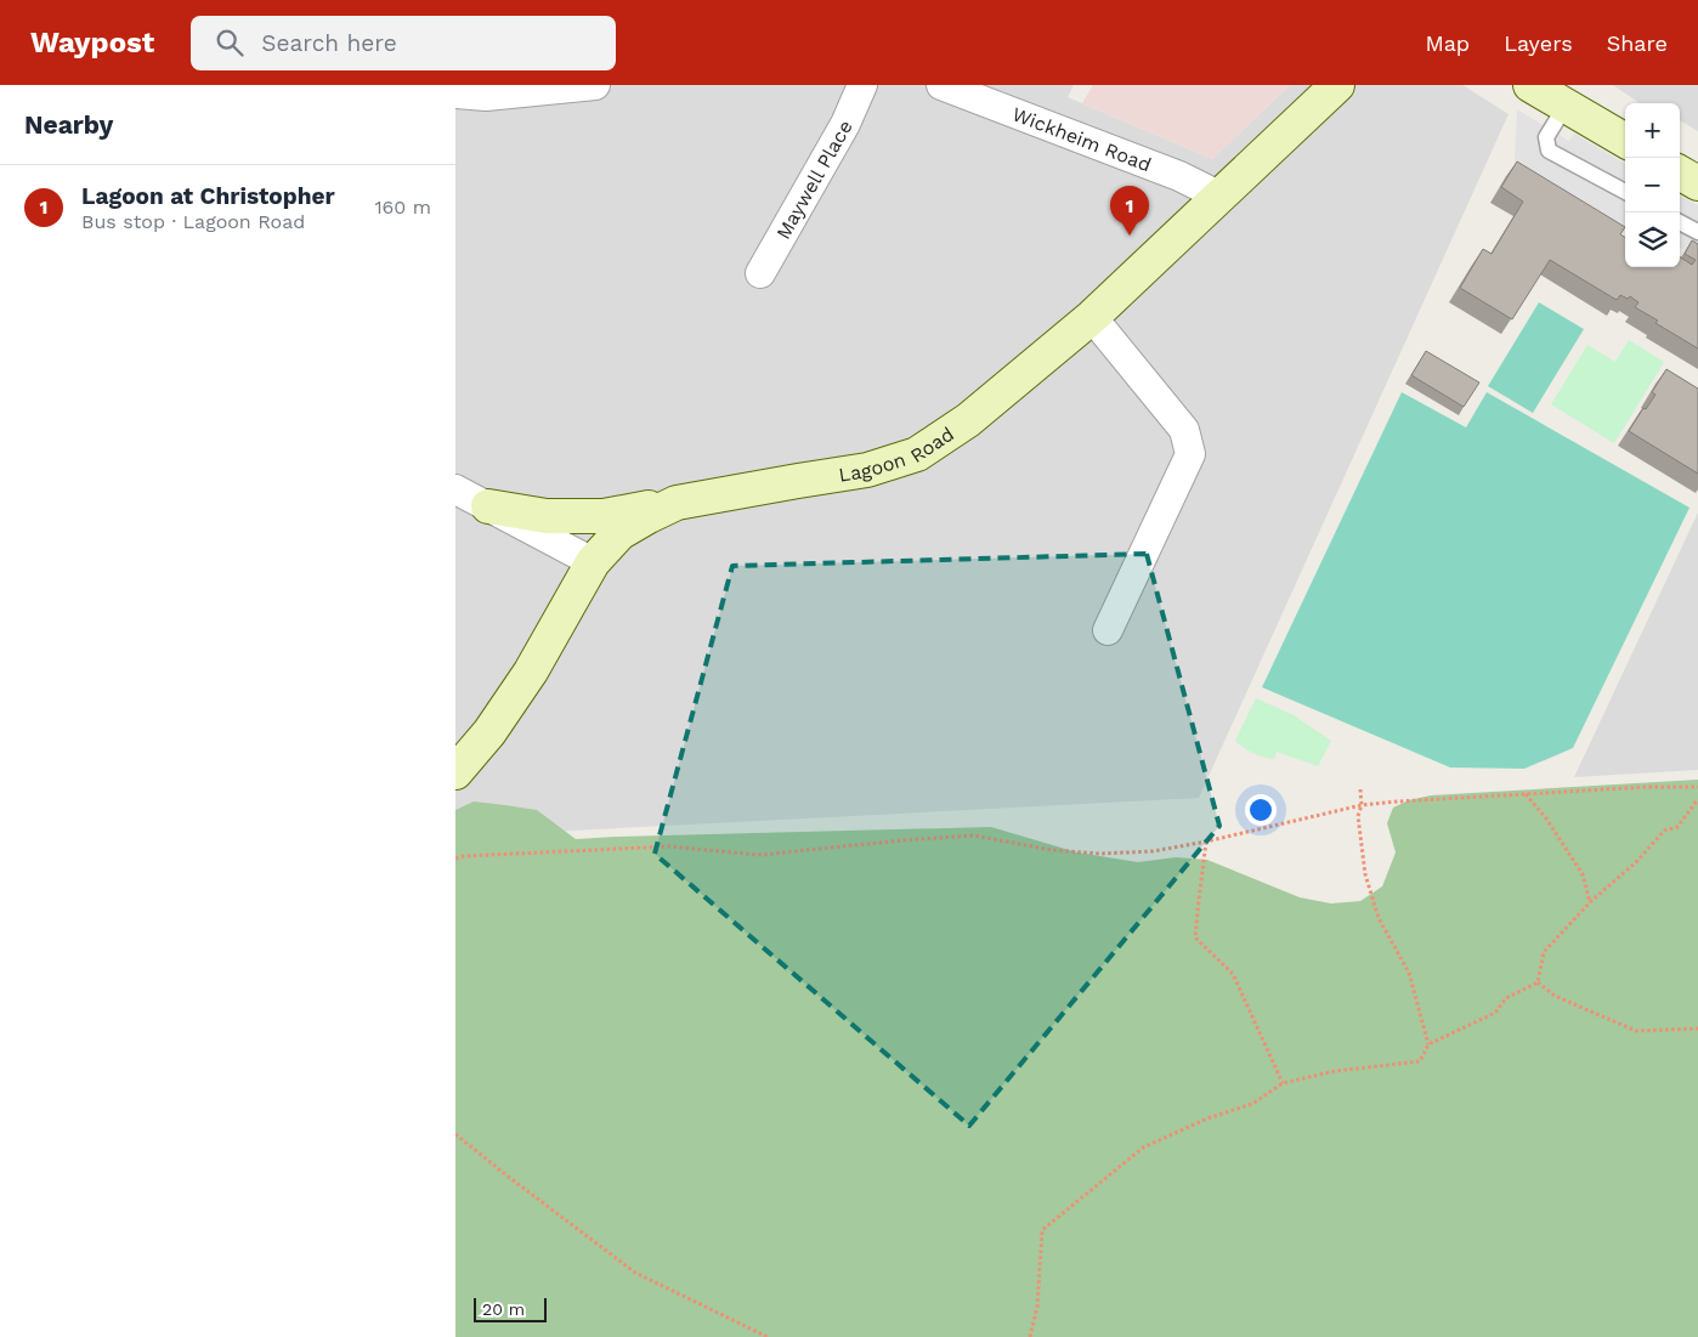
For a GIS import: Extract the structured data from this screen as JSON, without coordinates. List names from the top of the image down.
{
  "streets": {
    "street": ["Wickheim Road", "Maywell Place", "Lagoon Road"]
  },
  "crossings": [
    ["Wickheim Road", "Lagoon Road"]
  ],
  "scale_bar": "20 m",
  "page": {
    "header": "Waypost",
    "search": "Search here",
    "nav": ["Map", "Layers", "Share"],
    "heading": "Nearby",
    "map_buttons": ["+", "−"],
    "list": [
      {
        "mark": "1",
        "name": "Lagoon at Christopher",
        "note": "Bus stop · Lagoon Road",
        "value": "160 m"
      }
    ],
    "pins": "1",
    "scale": "20 m"
  }
}
